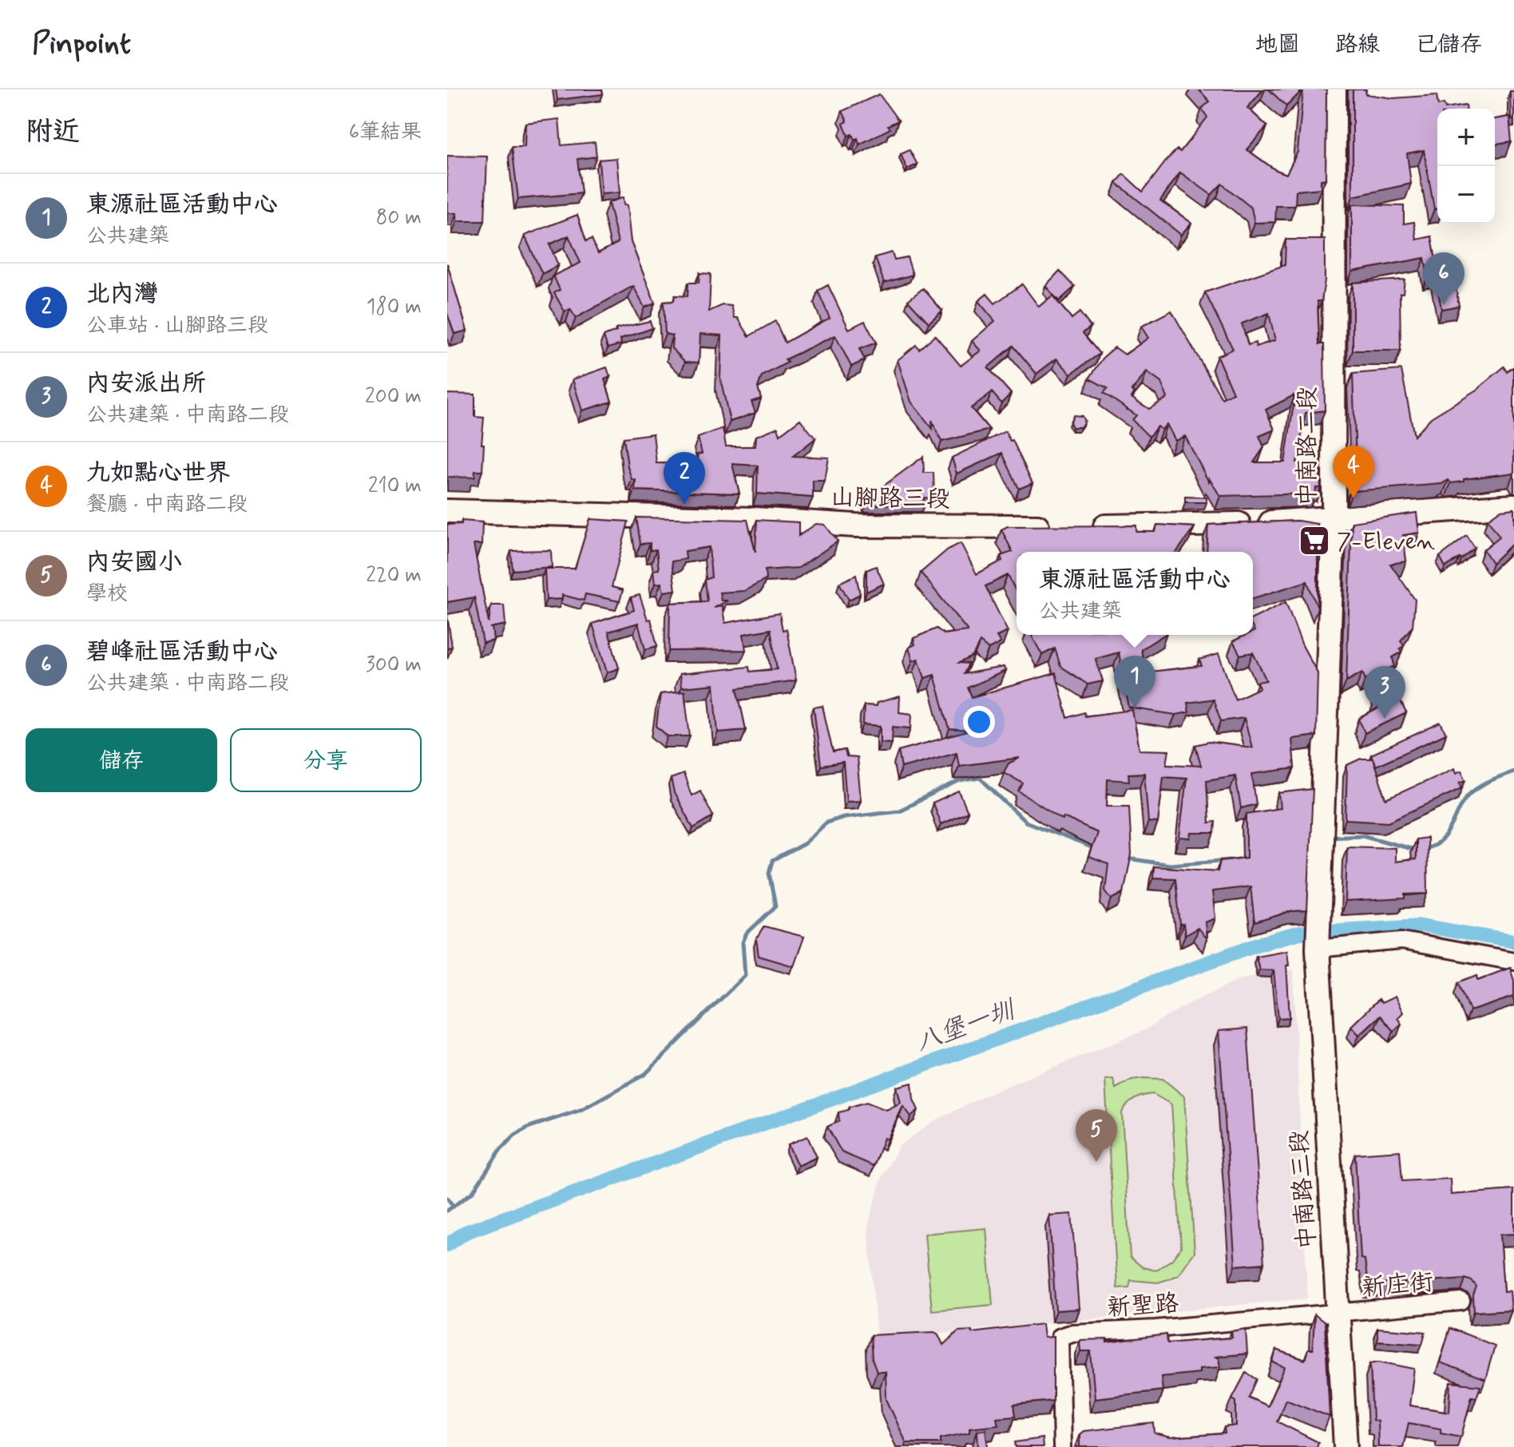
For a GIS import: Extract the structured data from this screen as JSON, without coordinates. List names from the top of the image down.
{
  "streets": {
    "main road": ["中南路二段", "山腳路三段", "中南路三段"],
    "street": ["新庄街", "新聖路"]
  },
  "crossings": [
    ["中南路二段", "中南路三段"],
    ["中南路三段", "新庄街"],
    ["中南路三段", "新聖路"],
    ["新庄街", "新聖路"]
  ],
  "water": ["八堡一圳"],
  "places": {
    "supermarket": ["7-Eleven"]
  },
  "page": {
    "header": "Pinpoint",
    "nav": ["地圖", "路線", "已儲存"],
    "heading": ["附近", "6筆結果"],
    "map_buttons": ["+", "−"],
    "list": [
      {
        "mark": "1",
        "name": "東源社區活動中心",
        "note": "公共建築",
        "value": "80 m"
      },
      {
        "mark": "2",
        "name": "北內灣",
        "note": "公車站 · 山腳路三段",
        "value": "180 m"
      },
      {
        "mark": "3",
        "name": "內安派出所",
        "note": "公共建築 · 中南路二段",
        "value": "200 m"
      },
      {
        "mark": "4",
        "name": "九如點心世界",
        "note": "餐廳 · 中南路二段",
        "value": "210 m"
      },
      {
        "mark": "5",
        "name": "內安國小",
        "note": "學校",
        "value": "220 m"
      },
      {
        "mark": "6",
        "name": "碧峰社區活動中心",
        "note": "公共建築 · 中南路二段",
        "value": "300 m"
      }
    ],
    "pins": [
      "6",
      "4",
      "2",
      "1",
      "3",
      "5"
    ],
    "popup": ["東源社區活動中心", "公共建築"],
    "buttons": ["儲存", "分享"]
  }
}
